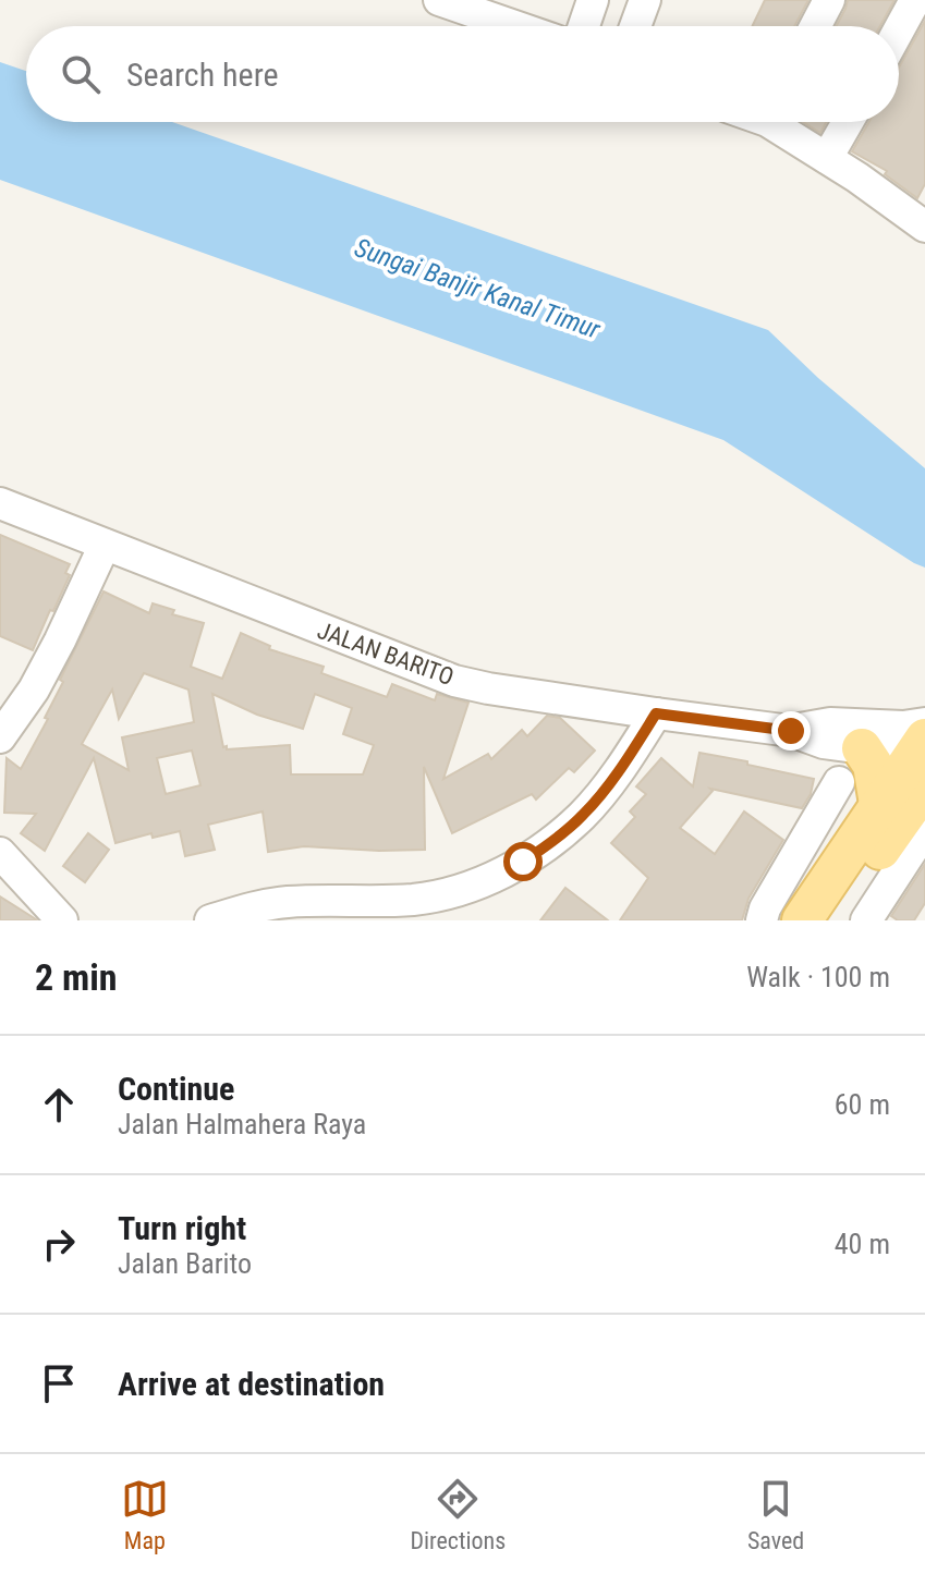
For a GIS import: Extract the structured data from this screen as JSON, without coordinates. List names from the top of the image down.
{
  "streets": {
    "street": ["JALAN BARITO"]
  },
  "water": ["Sungai Banjir Kanal Timur"],
  "page": {
    "search": "Search here",
    "heading": ["2 min", "Walk · 100 m"],
    "list": [
      ["Continue", "Jalan Halmahera Raya", "60 m"],
      ["Turn right", "Jalan Barito", "40 m"],
      "Arrive at destination"
    ],
    "nav": ["Map", "Directions", "Saved"]
  }
}
